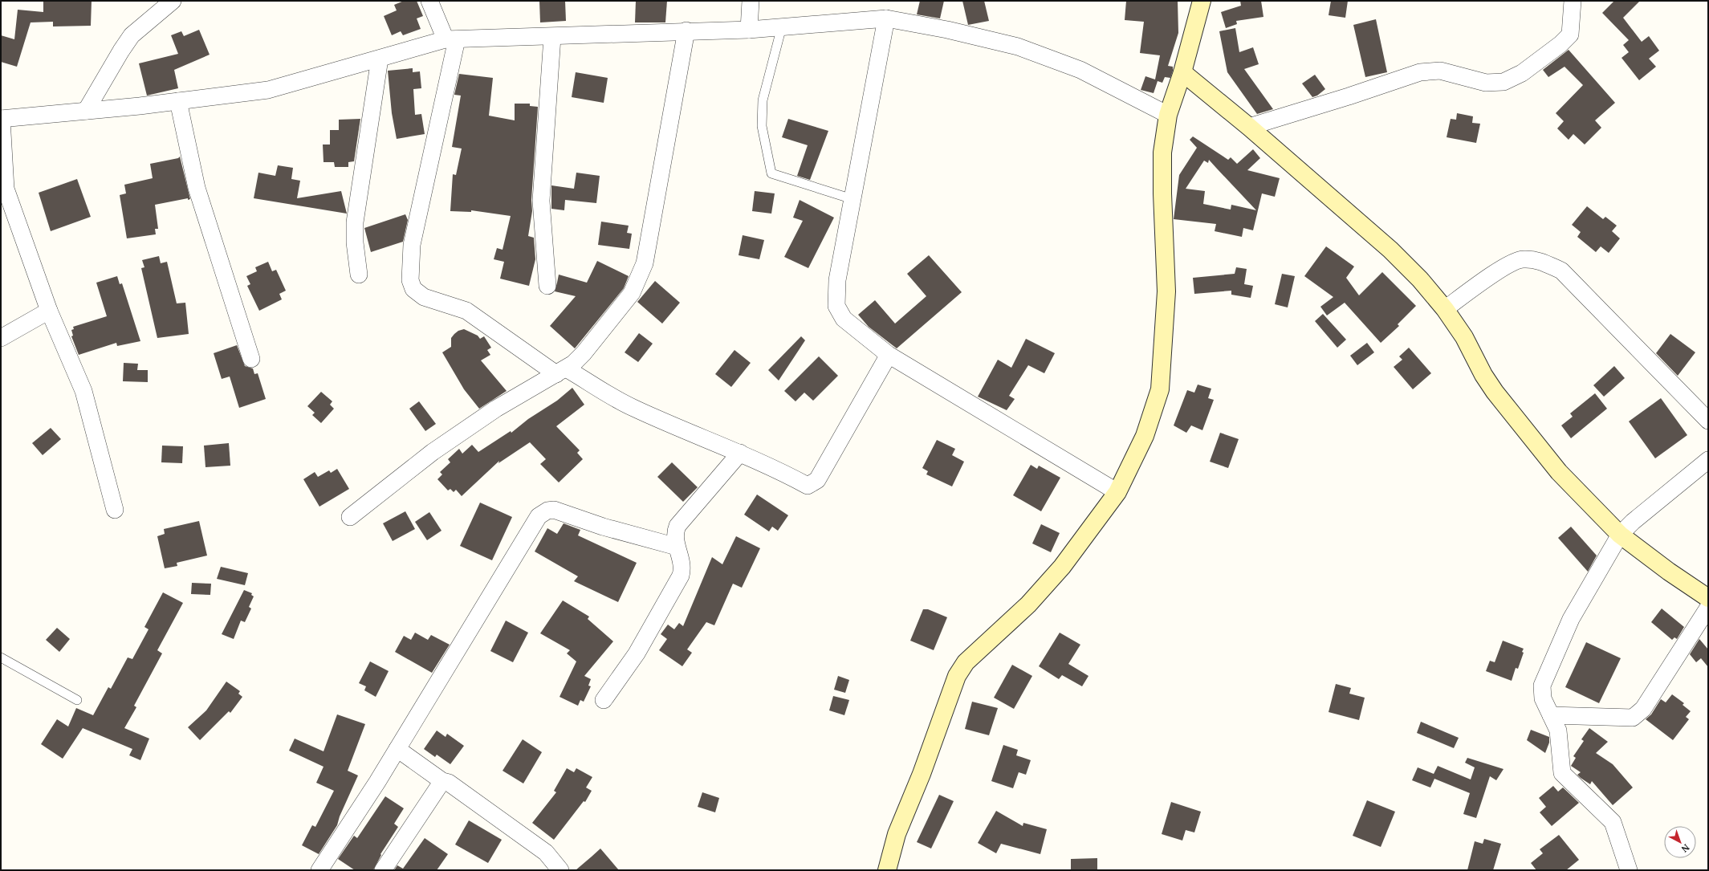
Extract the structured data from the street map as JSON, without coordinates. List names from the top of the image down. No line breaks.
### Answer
{"north":"bottom right"}
